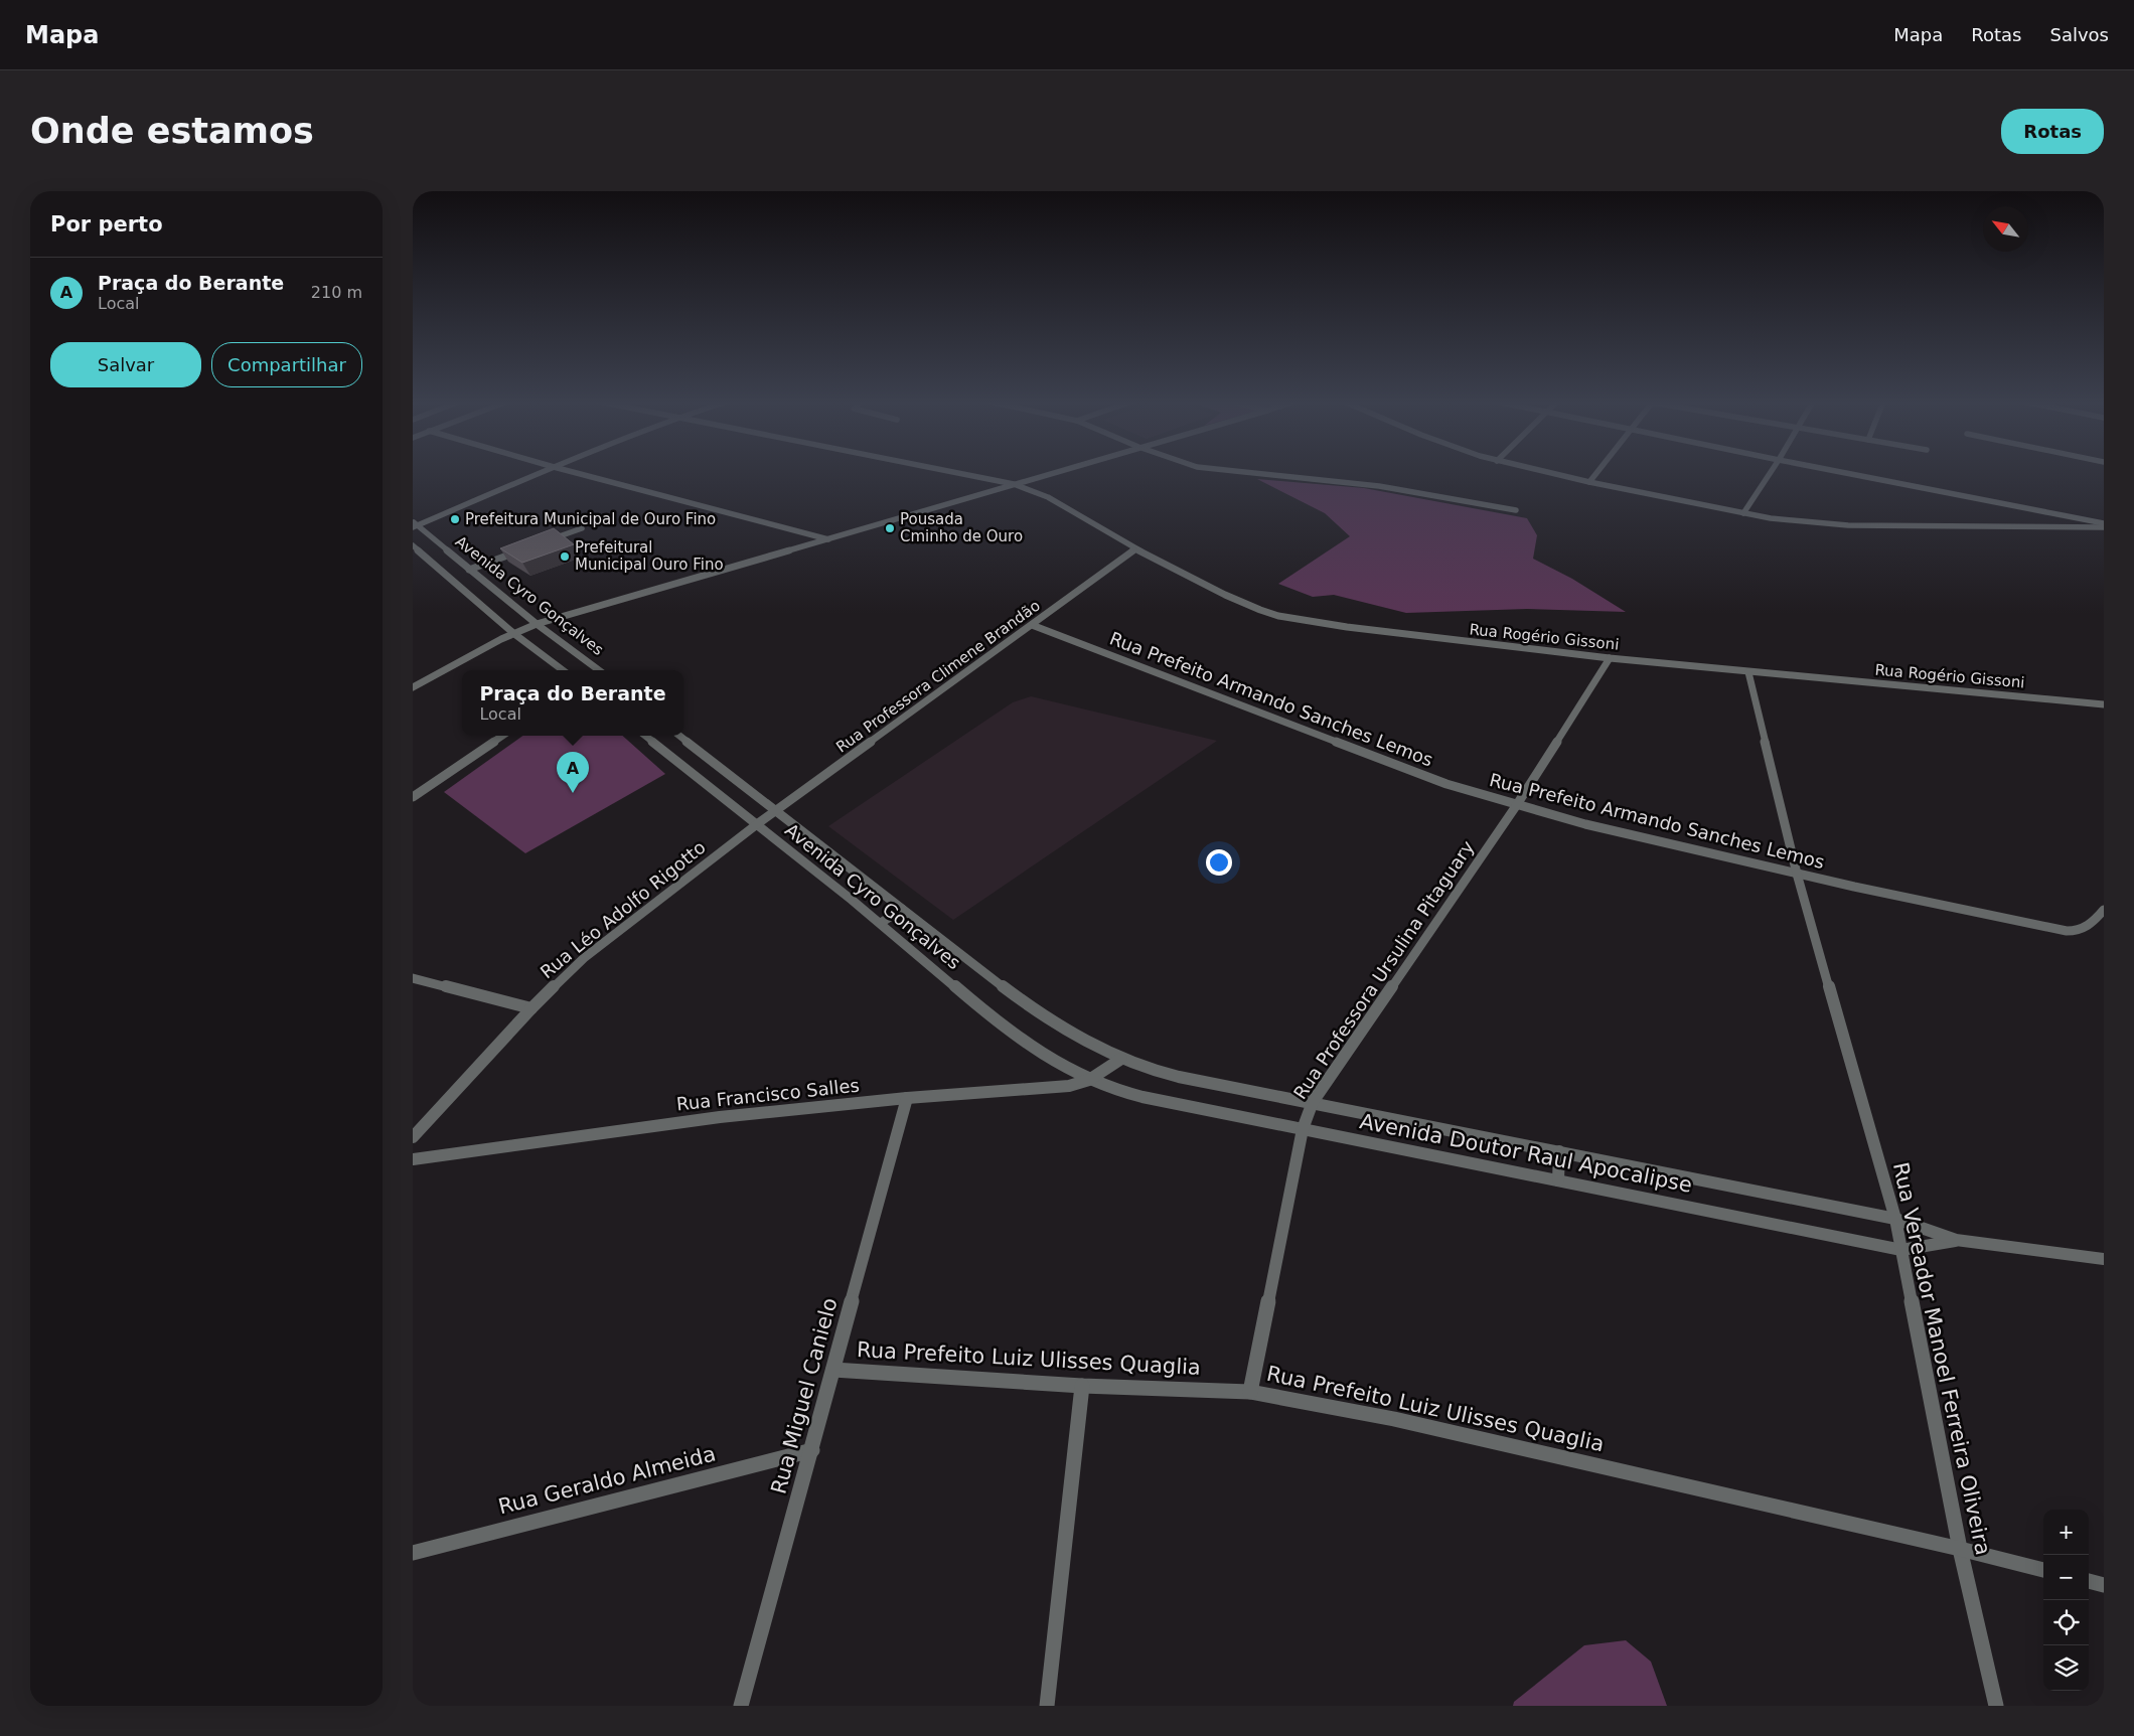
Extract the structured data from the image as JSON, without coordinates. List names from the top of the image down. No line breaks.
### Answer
{"streets":{"street":["Avenida Cyro Gonçalves","Rua Rogério Gissoni","Rua Professora Climene Brandão","Rua Prefeito Armando Sanches Lemos","Rua Léo Adolfo Rigotto","Rua Professora Ursulina Pitaguary","Rua Francisco Salles","Avenida Doutor Raul Apocalipse","Rua Prefeito Luiz Ulisses Quaglia","Rua Vereador Manoel Ferreira Oliveira","Rua Miguel Canielo","Rua Geraldo Almeida"]},"crossings":[["Avenida Cyro Gonçalves","Rua Professora Climene Brandão"],["Avenida Cyro Gonçalves","Rua Léo Adolfo Rigotto"],["Avenida Cyro Gonçalves","Rua Francisco Salles"],["Avenida Cyro Gonçalves","Avenida Doutor Raul Apocalipse"],["Rua Rogério Gissoni","Rua Professora Climene Brandão"],["Rua Rogério Gissoni","Rua Professora Ursulina Pitaguary"],["Rua Rogério Gissoni","Rua Vereador Manoel Ferreira Oliveira"],["Rua Professora Climene Brandão","Rua Prefeito Armando Sanches Lemos"],["Rua Professora Climene Brandão","Rua Léo Adolfo Rigotto"],["Rua Prefeito Armando Sanches Lemos","Rua Professora Ursulina Pitaguary"],["Rua Prefeito Armando Sanches Lemos","Rua Vereador Manoel Ferreira Oliveira"],["Rua Professora Ursulina Pitaguary","Avenida Doutor Raul Apocalipse"],["Rua Professora Ursulina Pitaguary","Rua Prefeito Luiz Ulisses Quaglia"],["Rua Francisco Salles","Avenida Doutor Raul Apocalipse"],["Rua Francisco Salles","Rua Miguel Canielo"],["Avenida Doutor Raul Apocalipse","Rua Vereador Manoel Ferreira Oliveira"],["Rua Prefeito Luiz Ulisses Quaglia","Rua Vereador Manoel Ferreira Oliveira"],["Rua Prefeito Luiz Ulisses Quaglia","Rua Miguel Canielo"],["Rua Miguel Canielo","Rua Geraldo Almeida"]],"places":["Prefeitura Municipal de Ouro Fino","Pousada Cminho de Ouro","Prefeitural Municipal Ouro Fino"],"north":"top left","page":{"header":"Mapa","nav":["Mapa","Rotas","Salvos"],"buttons":["Rotas",["Salvar","Compartilhar"]],"title":"Onde estamos","heading":"Por perto","list":[{"mark":"A","name":"Praça do Berante","note":"Local","value":"210 m"}],"popup":["Praça do Berante","Local"],"pins":"A","map_buttons":["+","−"]}}
